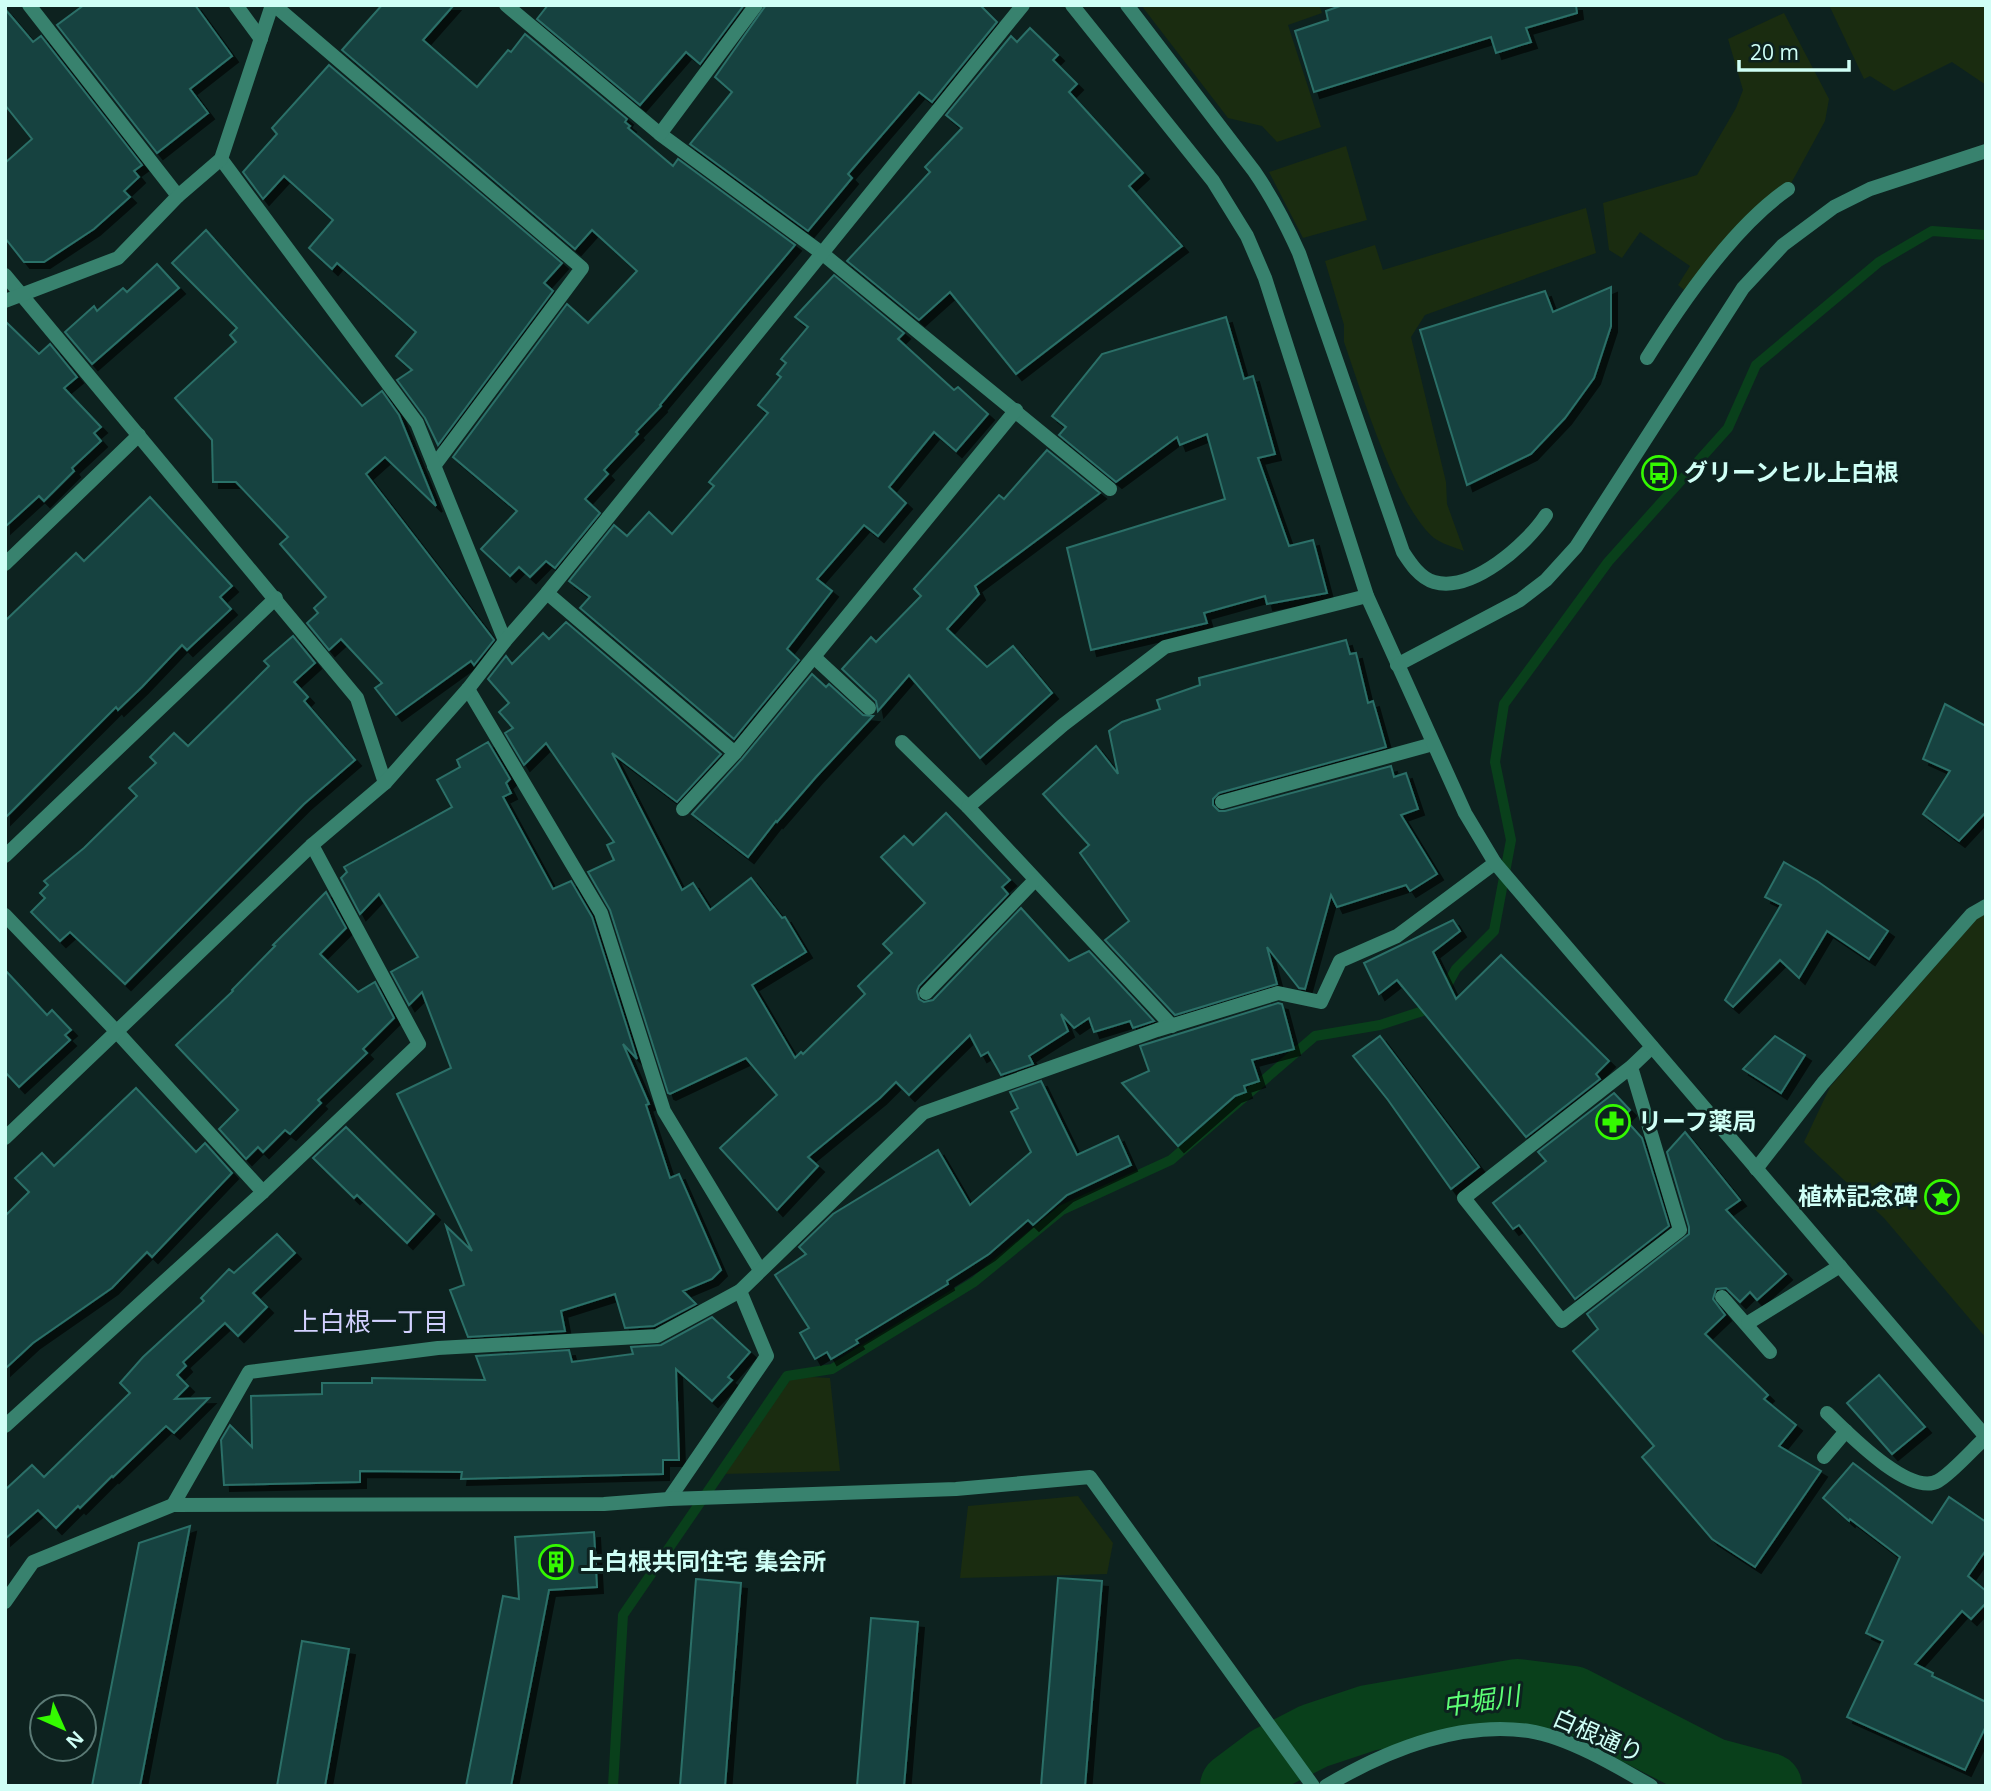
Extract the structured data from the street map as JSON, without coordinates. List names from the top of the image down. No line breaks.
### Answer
{"streets":{"street":["白根通り"]},"districts":["上白根一丁目"],"water":["中堀川"],"places":{"bus stop":["グリーンヒル上白根"],"pharmacy":["リーフ薬局"],"place":["植林記念碑"],"building":["上白根共同住宅 集会所"]},"scale_bar":"20 m","north":"bottom right"}
